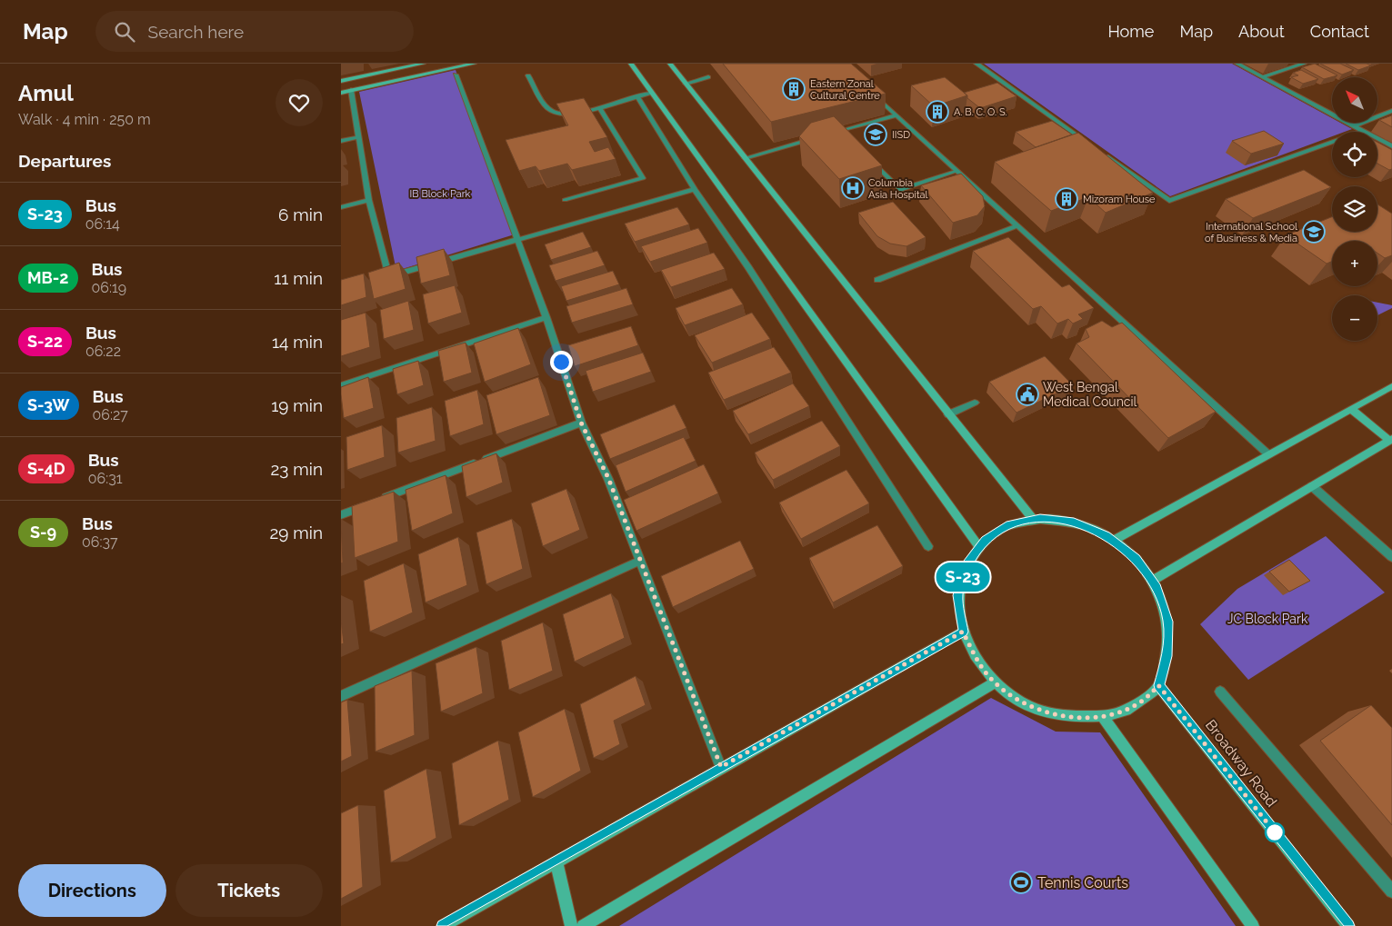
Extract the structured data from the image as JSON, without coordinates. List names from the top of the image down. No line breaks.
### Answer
{"streets":{"main road":["Broadway Road"]},"parks":["IB Block Park","JC Block Park"],"places":{"building":["Eastern Zonal Cultural Centre","A. B. C. O. S.","Mizoram House"],"school or university":["IISD","International School of Business & Media"],"hospital":["Columbia Asia Hospital"],"public building":["West Bengal Medical Council"],"sports":["Tennis Courts"]},"lines":["bus line S-23"],"north":"top left","page":{"header":"Map","search":"Search here","nav":["Home","Map","About","Contact"],"heading":[["Amul","Walk · 4 min · 250 m"],"Departures"],"on_map":"S-23","map_buttons":["+","−"],"list":[{"mark":"S-23","name":"Bus","note":"06:14","value":"6 min"},{"mark":"MB-2","name":"Bus","note":"06:19","value":"11 min"},{"mark":"S-22","name":"Bus","note":"06:22","value":"14 min"},{"mark":"S-3W","name":"Bus","note":"06:27","value":"19 min"},{"mark":"S-4D","name":"Bus","note":"06:31","value":"23 min"},{"mark":"S-9","name":"Bus","note":"06:37","value":"29 min"}],"buttons":["Directions","Tickets"]}}
